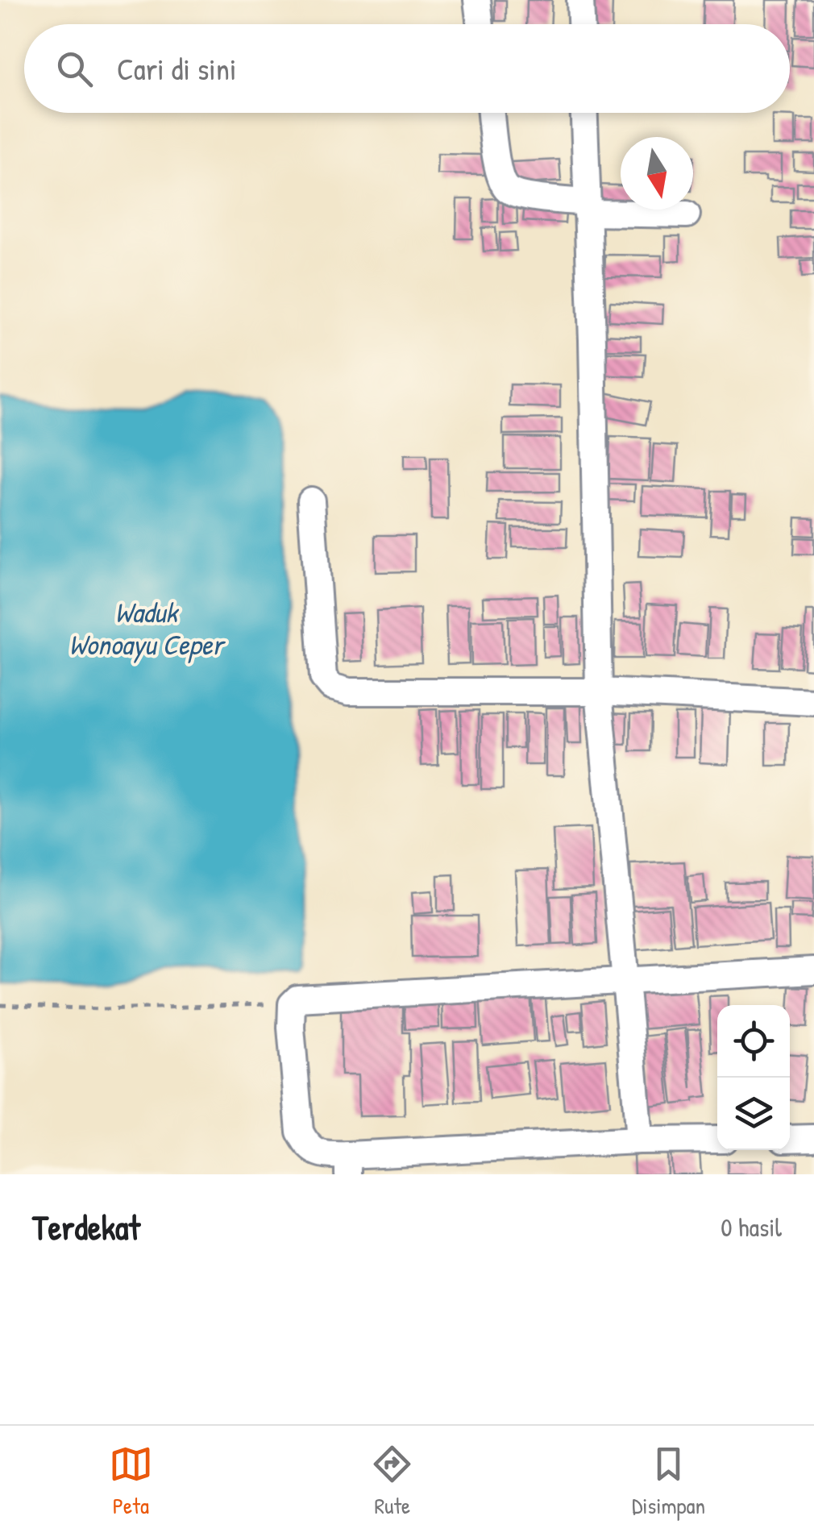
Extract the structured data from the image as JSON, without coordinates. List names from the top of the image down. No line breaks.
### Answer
{"water":["Waduk Wonoayu Ceper"],"north":"bottom","page":{"search":"Cari di sini","heading":["Terdekat","0 hasil"],"nav":["Peta","Rute","Disimpan"]}}
